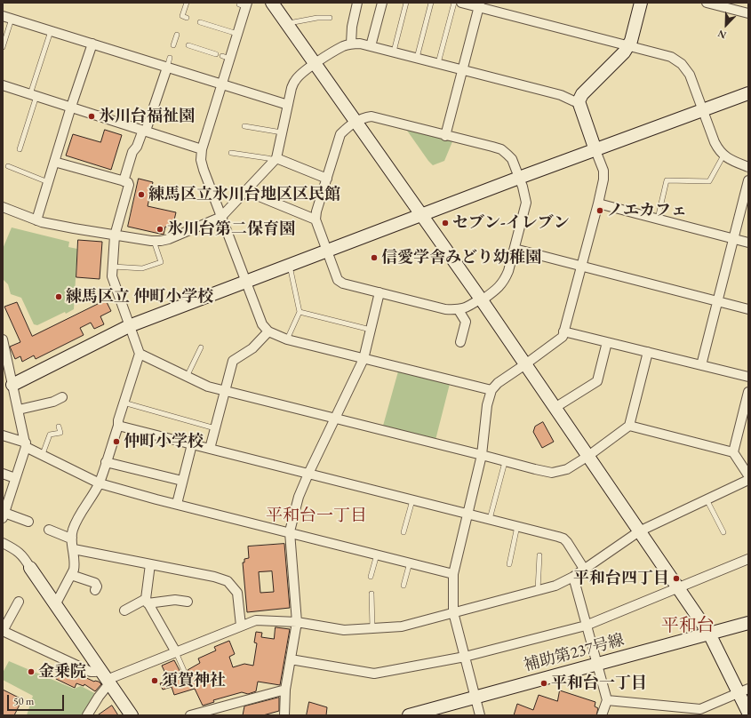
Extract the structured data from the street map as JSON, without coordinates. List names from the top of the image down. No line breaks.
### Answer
{"streets":{"street":["補助第237号線"]},"districts":["平和台一丁目","平和台"],"places":["氷川台福祉園","練馬区立氷川台地区区民館","ノエカフェ","セブン-イレブン","氷川台第二保育園","信愛学舎みどり幼稚園","練馬区立 仲町小学校","仲町小学校","平和台四丁目","金乗院","須賀神社","平和台一丁目"],"scale_bar":"50 m","north":"bottom left"}
